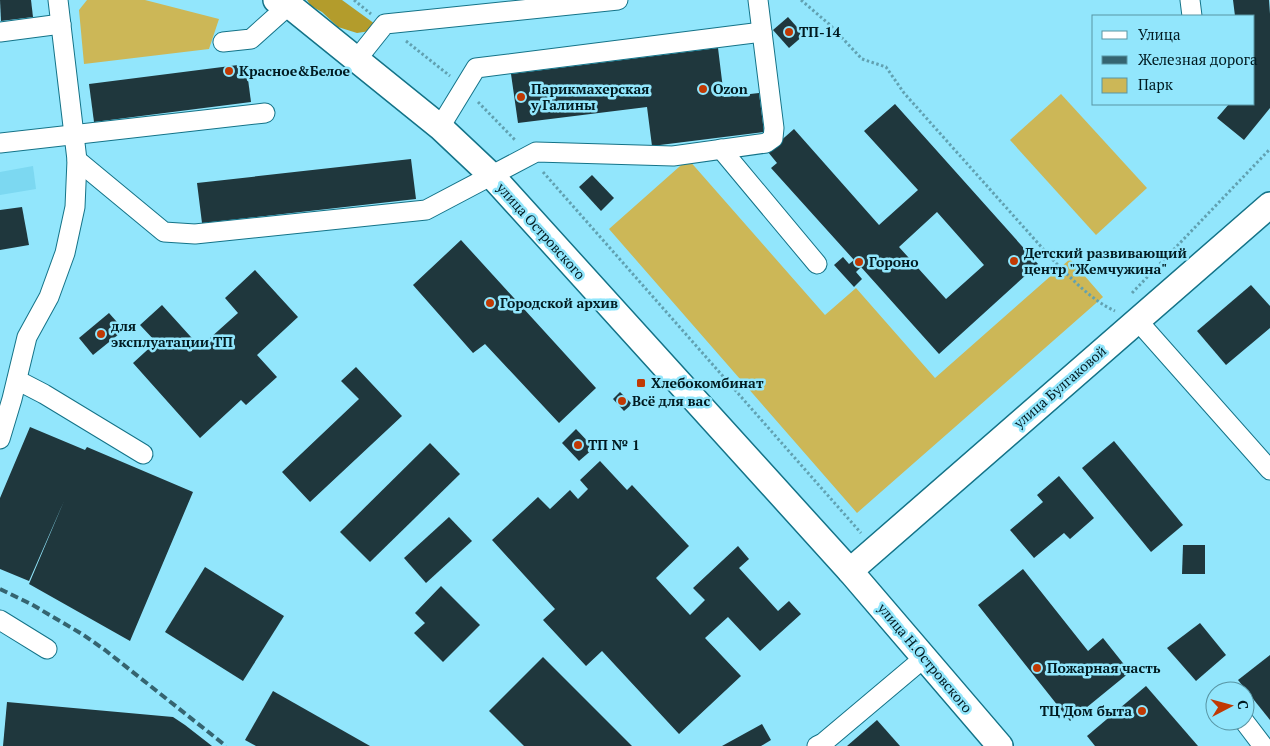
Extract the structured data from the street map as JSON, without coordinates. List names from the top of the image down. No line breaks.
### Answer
{"streets":{"main road":["улица Островского","улица Булгаковой","улица Н.Островского"]},"crossings":[["улица Островского","улица Булгаковой"],["улица Островского","улица Н.Островского"],["улица Булгаковой","улица Н.Островского"]],"places":{"other":["ТП-14","Красное&Белое","Ozon","Парикмахерская у Галины","Детский развивающий центр \"Жемчужина\"","Гороно","Городской архив","для эксплуатации ТП","Всё для вас","ТП № 1","Пожарная часть","ТЦ Дом быта"],"transit":["Хлебокомбинат"]},"legend":["Улица","Железная дорога","Парк"],"north":"right"}
